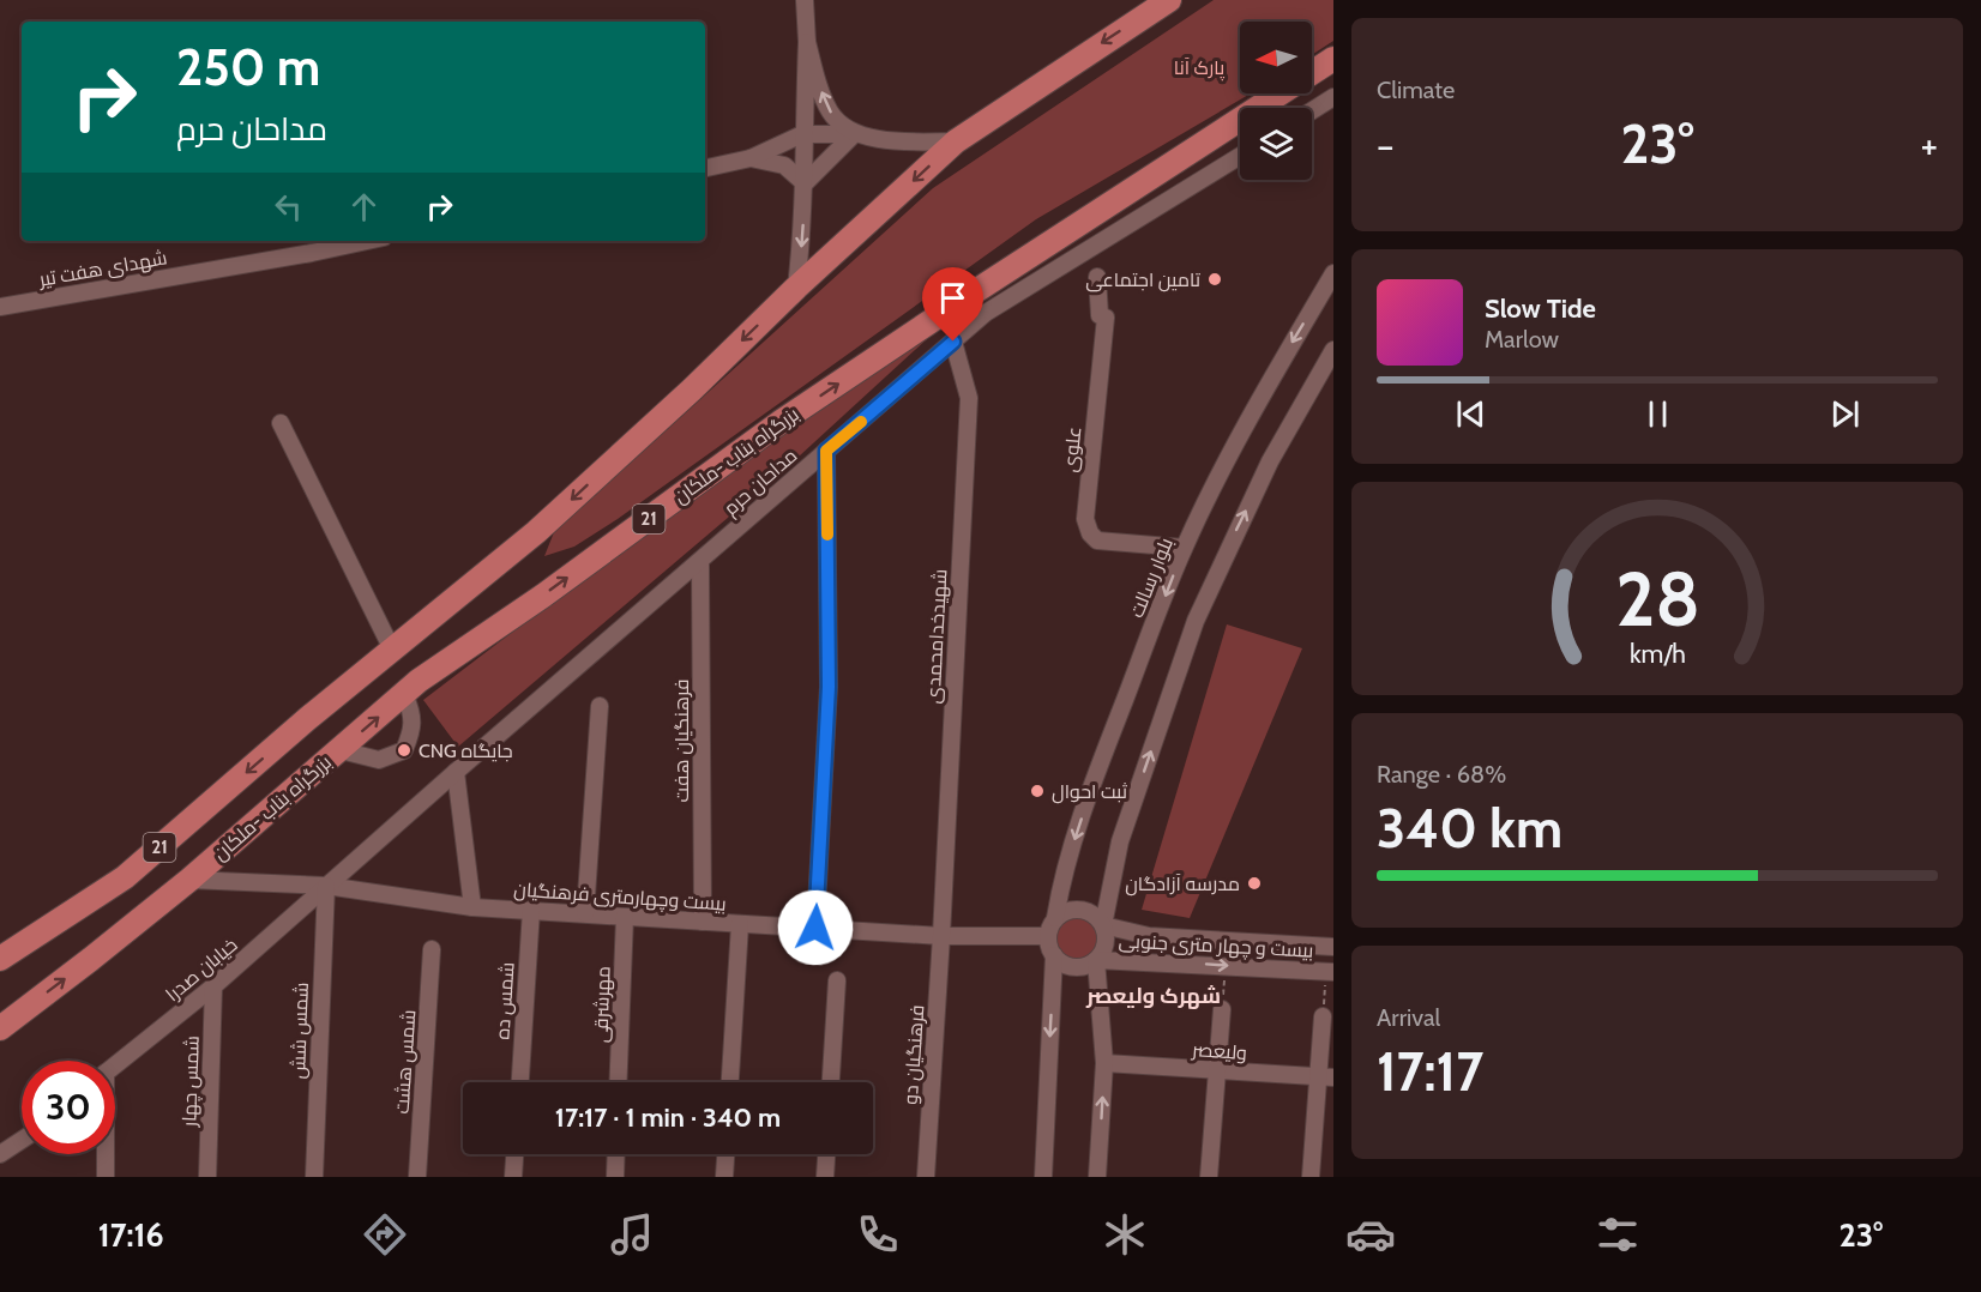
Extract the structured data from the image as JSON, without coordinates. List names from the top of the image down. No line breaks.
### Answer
{"streets":{"highway":["بزرگراه بناب -ملکان","21"],"street":["شهدای هفت تیر","علوی","مداحان حرم","بلوار رسالت","شهیدخدامحمدی","فرهنگیان هفت","بیست وچهارمتری فرهنگیان","بیست و چهار متری جنوبی","خیابان صدرا","شمس ده","مهرشرقی","شمس شش","ولیعصر","فرهنگیان دو","شمس هشت","شمس چهار"]},"crossings":[["علوی","بلوار رسالت"],["بزرگراه بناب -ملکان","بیست وچهارمتری فرهنگیان"],["مداحان حرم","شهیدخدامحمدی"],["مداحان حرم","فرهنگیان هفت"],["مداحان حرم","بیست وچهارمتری فرهنگیان"],["مداحان حرم","خیابان صدرا"],["مداحان حرم","شمس شش"],["بلوار رسالت","بیست وچهارمتری فرهنگیان"],["بلوار رسالت","بیست و چهار متری جنوبی"],["شهیدخدامحمدی","بیست وچهارمتری فرهنگیان"],["شهیدخدامحمدی","فرهنگیان دو"],["فرهنگیان هفت","بیست وچهارمتری فرهنگیان"],["بیست وچهارمتری فرهنگیان","بیست و چهار متری جنوبی"],["بیست وچهارمتری فرهنگیان","خیابان صدرا"],["بیست وچهارمتری فرهنگیان","شمس ده"],["بیست وچهارمتری فرهنگیان","مهرشرقی"],["بیست وچهارمتری فرهنگیان","شمس شش"],["بیست وچهارمتری فرهنگیان","فرهنگیان دو"],["خیابان صدرا","شمس شش"],["خیابان صدرا","شمس چهار"]],"districts":["شهرک ولیعصر"],"parks":["پارک آنا"],"places":["تامین اجتماعی","CNG جایگاه","ثبت احوال","مدرسه آزادگان"],"north":"left","page":{"tile":["Climate",["Range · 68%","340 km"],["Arrival","17:17"]],"turn":["250 m","مداحان حرم"],"heat":["−","23°","+"],"song":["Slow Tide","Marlow"],"limit":"30","trip":"17:17 · 1 min · 340 m","tabs":["17:16","23°"],"gauge":["28","km/h"]}}
